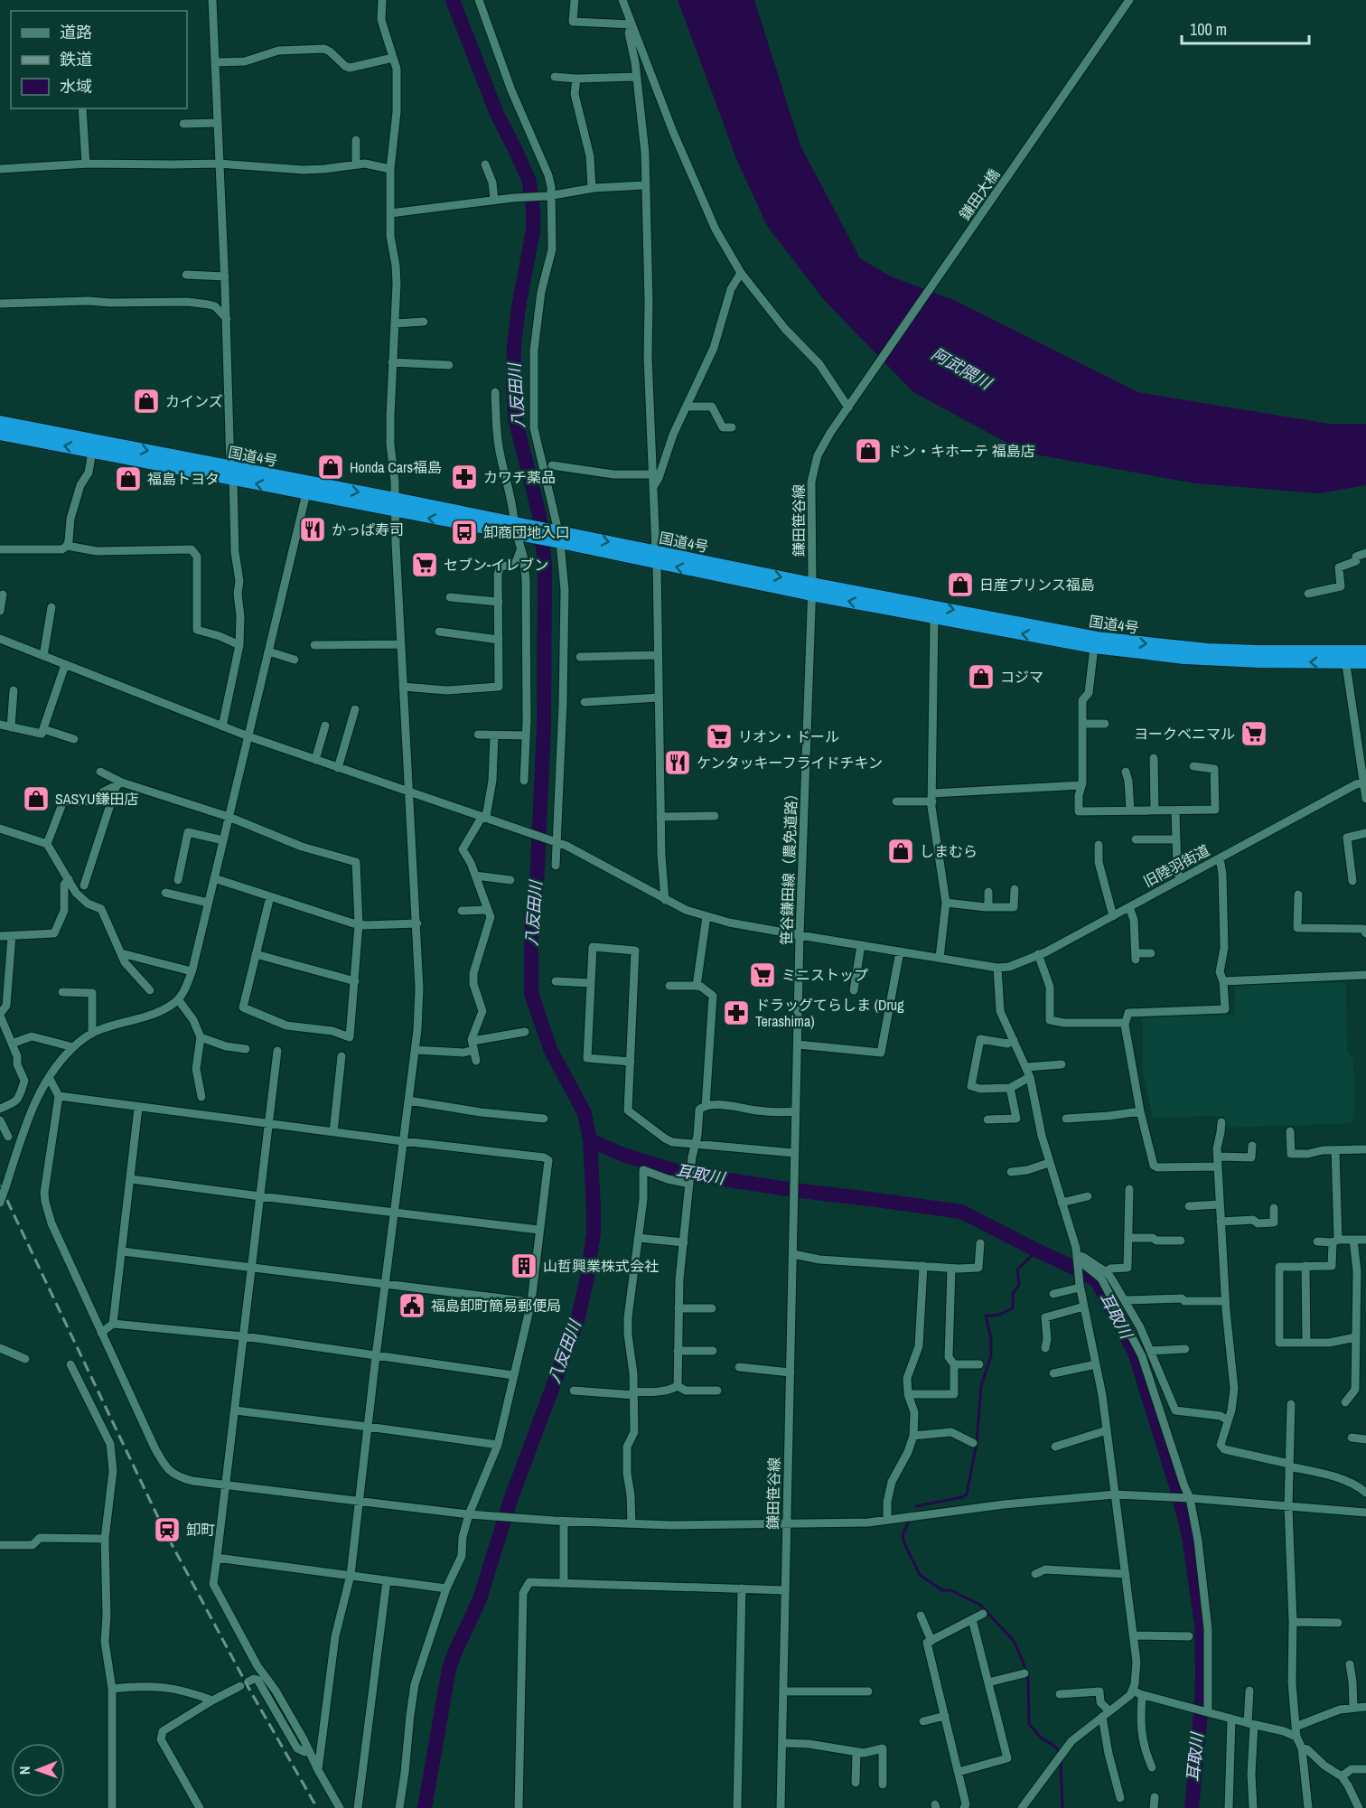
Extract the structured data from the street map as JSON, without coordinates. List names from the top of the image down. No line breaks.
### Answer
{"streets":{"highway":["国道4号"],"street":["鎌田大橋","鎌田笹谷線","笹谷鎌田線（農免道路）","旧陸羽街道"]},"crossings":[["鎌田大橋","鎌田笹谷線"],["国道4号","鎌田笹谷線"],["国道4号","笹谷鎌田線（農免道路）"],["鎌田笹谷線","笹谷鎌田線（農免道路）"]],"water":["阿武隈川","八反田川","耳取川"],"places":{"shop":["カインズ","ドン・キホーテ 福島店","Honda Cars福島","福島トヨタ","日産プリンス福島","コジマ","SASYU鎌田店","しまむら"],"pharmacy":["カワチ薬品","ドラッグてらしま (Drug Terashima)"],"restaurant":["かっぱ寿司","ケンタッキーフライドチキン"],"bus stop":["卸商団地入口"],"supermarket":["セブン-イレブン","ヨークベニマル","リオン・ドール","ミニストップ"],"building":["山哲興業株式会社"],"public building":["福島卸町簡易郵便局"],"station":["卸町"]},"legend":["道路","鉄道","水域"],"scale_bar":"100 m","north":"left"}
